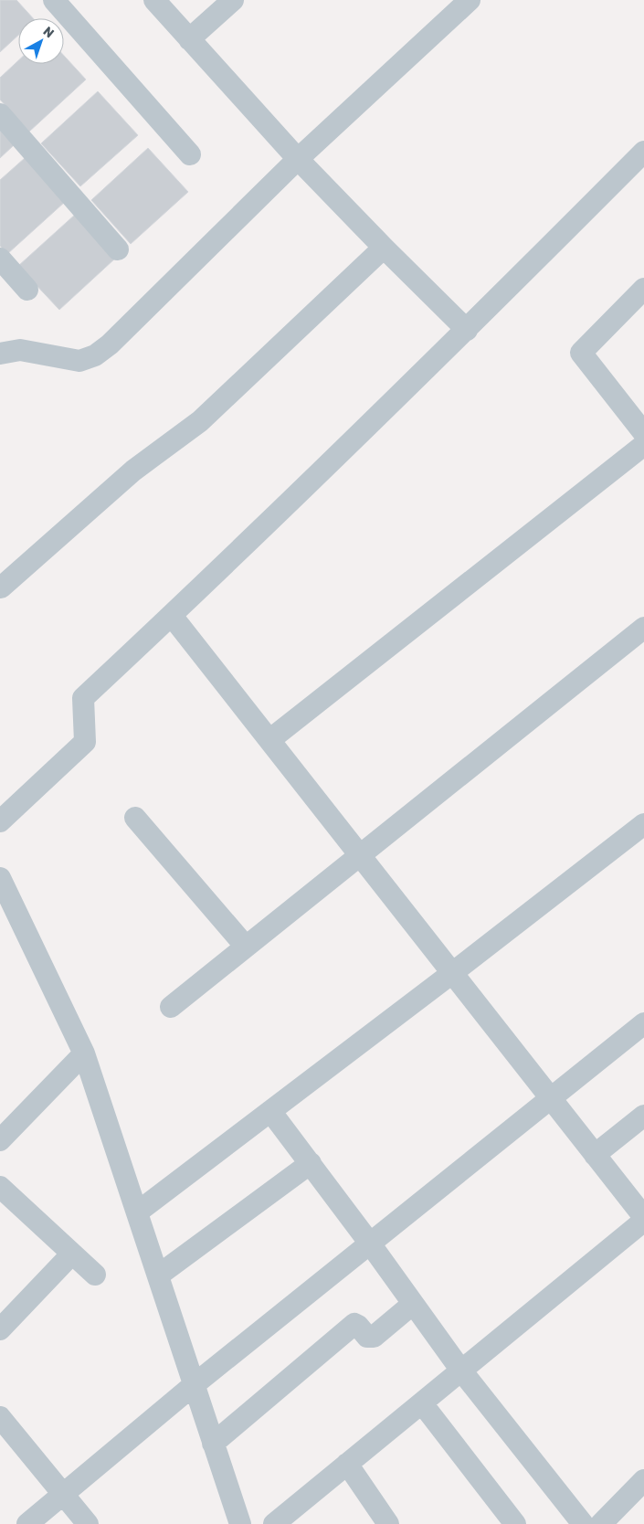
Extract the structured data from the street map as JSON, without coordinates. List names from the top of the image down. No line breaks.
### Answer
{"north":"top right"}
